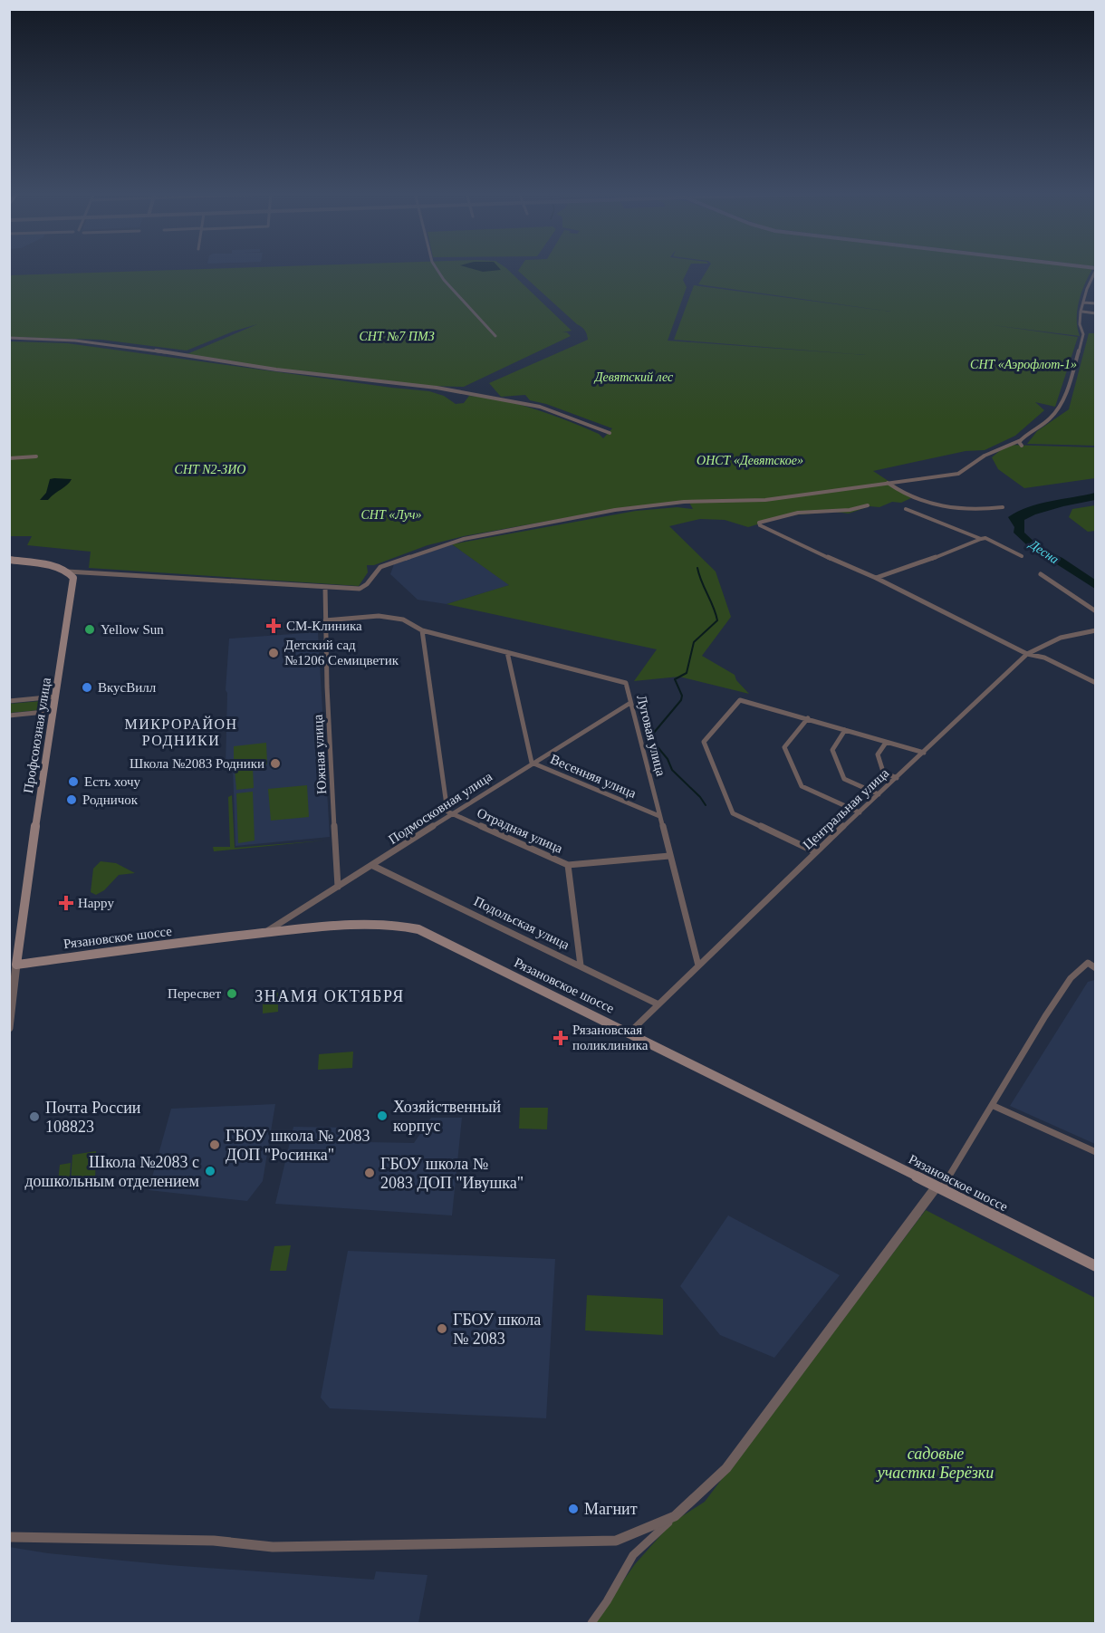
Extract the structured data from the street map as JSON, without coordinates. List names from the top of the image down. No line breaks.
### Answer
{"streets":{"main road":["Профсоюзная улица","Рязановское шоссе"],"street":["Луговая улица","Южная улица","Весенняя улица","Подмосковная улица","Центральная улица","Отрадная улица","Подольская улица"]},"crossings":[["Профсоюзная улица","Рязановское шоссе"],["Луговая улица","Южная улица"],["Луговая улица","Весенняя улица"],["Луговая улица","Подмосковная улица"],["Луговая улица","Центральная улица"],["Луговая улица","Отрадная улица"],["Южная улица","Подмосковная улица"],["Весенняя улица","Подмосковная улица"],["Подмосковная улица","Отрадная улица"],["Подмосковная улица","Подольская улица"],["Подмосковная улица","Рязановское шоссе"],["Центральная улица","Подольская улица"],["Центральная улица","Рязановское шоссе"]],"districts":["МИКРОРАЙОН РОДНИКИ","ЗНАМЯ ОКТЯБРЯ"],"water":["Десна"],"parks":["СНТ №7 ПМЗ","СНТ «Аэрофлот-1»","Девятский лес","ОНСТ «Девятское»","СНТ N2-ЗИО","СНТ «Луч»","садовые участки Берёзки"],"places":{"health":["СМ-Клиника","Happy","Рязановская поликлиника"],"other":["Yellow Sun","Детский сад №1206 Семицветик","ВкусВилл","Школа №2083 Родники","Есть хочу","Родничок","Пересвет","Хозяйственный корпус","Почта России 108823","ГБОУ школа № 2083 ДОП \"Росинка\"","Школа №2083 с дошкольным отделением","ГБОУ школа № 2083 ДОП \"Ивушка\"","ГБОУ школа № 2083","Магнит"]}}
